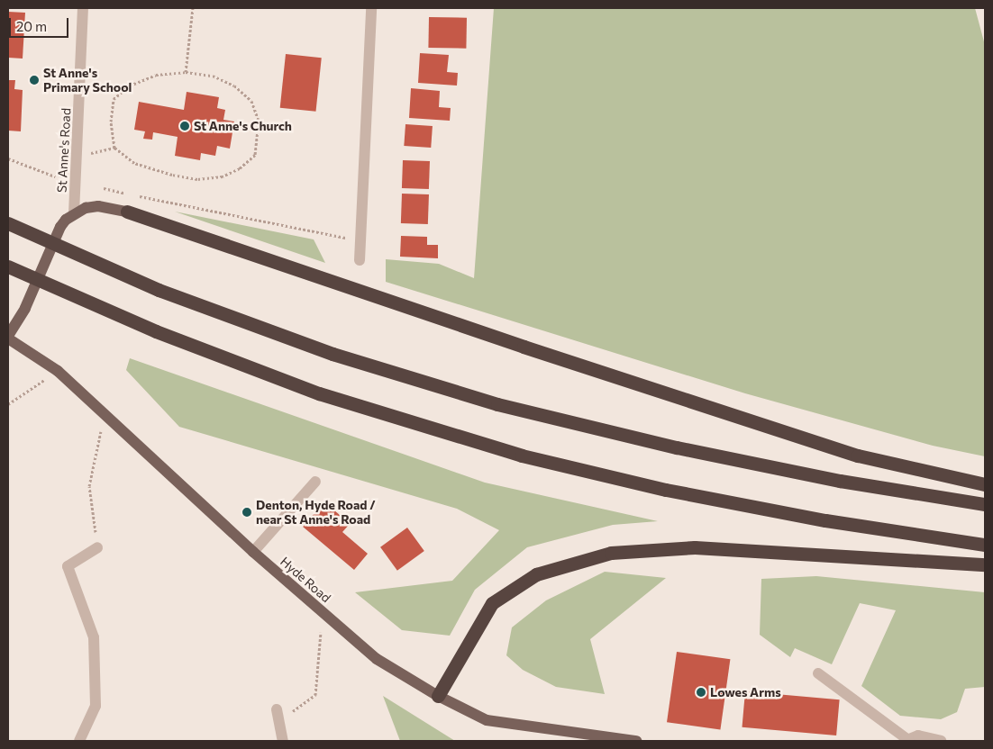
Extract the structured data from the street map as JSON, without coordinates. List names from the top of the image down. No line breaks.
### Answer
{"streets":{"main road":["Hyde Road"],"street":["St Anne's Road"]},"places":["St Anne's Primary School","St Anne's Church","Denton, Hyde Road / near St Anne's Road","Lowes Arms"],"scale_bar":"20 m"}
